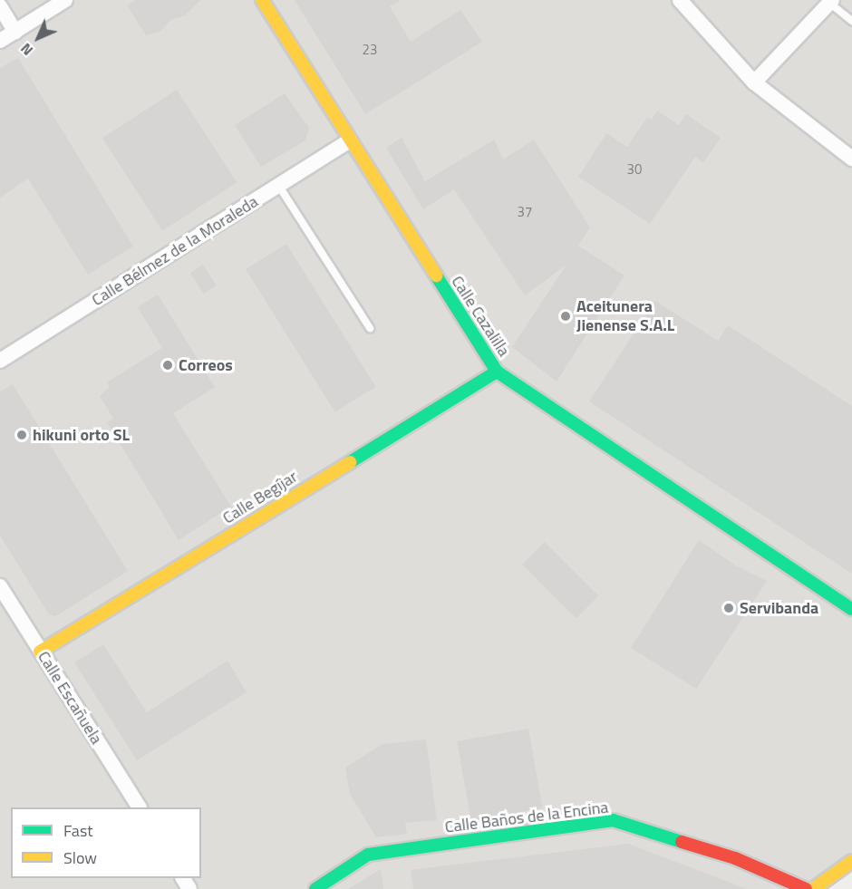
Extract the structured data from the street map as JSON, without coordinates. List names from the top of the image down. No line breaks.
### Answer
{"streets":{"street":["Calle Bélmez de la Moraleda","Calle Cazalilla","Calle Begíjar","Calle Escañuela","Calle Baños de la Encina"]},"crossings":[["Calle Bélmez de la Moraleda","Calle Cazalilla"],["Calle Cazalilla","Calle Begíjar"],["Calle Begíjar","Calle Escañuela"]],"places":["Aceitunera Jienense S.A.L","Correos","hikuni orto SL","Servibanda"],"house_numbers":["23","30","37"],"legend":["Fast","Slow"],"north":"bottom left"}
